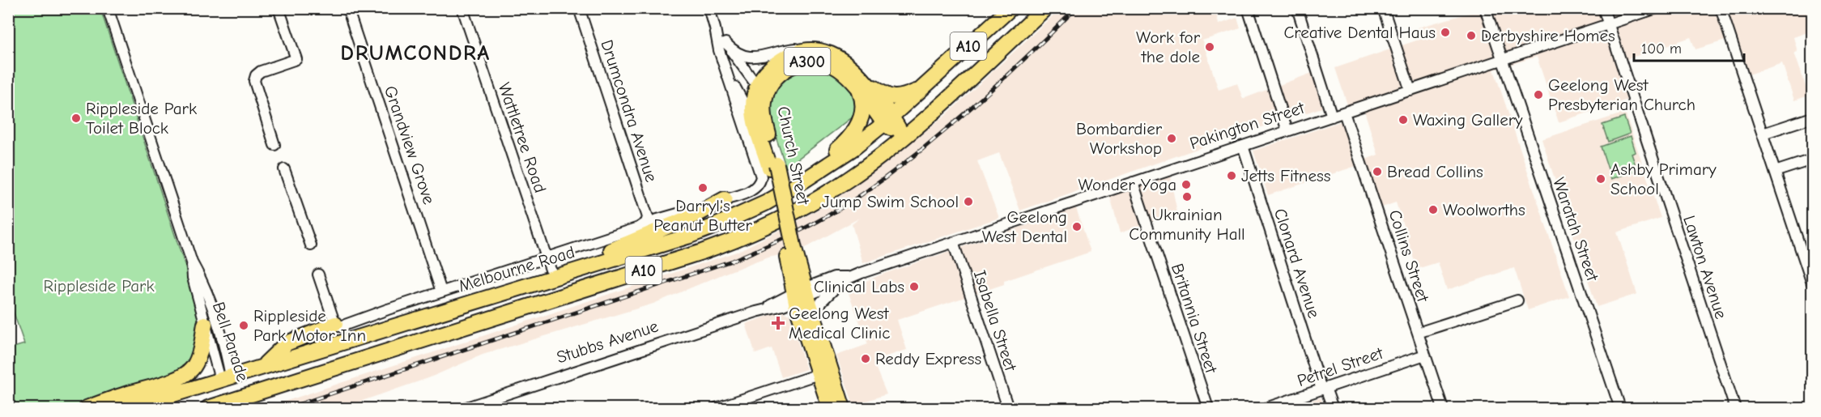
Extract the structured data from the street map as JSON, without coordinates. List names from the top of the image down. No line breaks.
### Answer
{"streets":{"highway":["A10","A300","Church Street","Melbourne Road","Bell Parade"],"street":["Drumcondra Avenue","Pakington Street","Wattletree Road","Grandview Grove","Waratah Street","Collins Street","Clonard Avenue","Lawton Avenue","Britannia Street","Isabella Street","Stubbs Avenue","Petrel Street"]},"crossings":[["A10","Church Street"],["A10","Melbourne Road"],["A10","Bell Parade"],["Pakington Street","Church Street"],["Pakington Street","Waratah Street"],["Pakington Street","Collins Street"],["Pakington Street","Clonard Avenue"],["Pakington Street","Lawton Avenue"],["Pakington Street","Britannia Street"],["Pakington Street","Isabella Street"],["Pakington Street","Stubbs Avenue"],["Wattletree Road","Melbourne Road"],["Church Street","Melbourne Road"],["Church Street","Stubbs Avenue"],["Collins Street","Petrel Street"],["Clonard Avenue","Petrel Street"],["Melbourne Road","Bell Parade"]],"districts":["DRUMCONDRA"],"parks":["Rippleside Park"],"places":{"other":["Creative Dental Haus","Derbyshire Homes","Work for the dole","Geelong West Presbyterian Church","Rippleside Park Toilet Block","Waxing Gallery","Bombardier Workshop","Bread Collins","Jetts Fitness","Ashby Primary School","Wonder Yoga","Darryl's Peanut Butter","Ukrainian Community Hall","Jump Swim School","Woolworths","Geelong West Dental","Clinical Labs","Rippleside Park Motor Inn","Reddy Express"],"health":["Geelong West Medical Clinic"]},"scale_bar":"100 m"}
